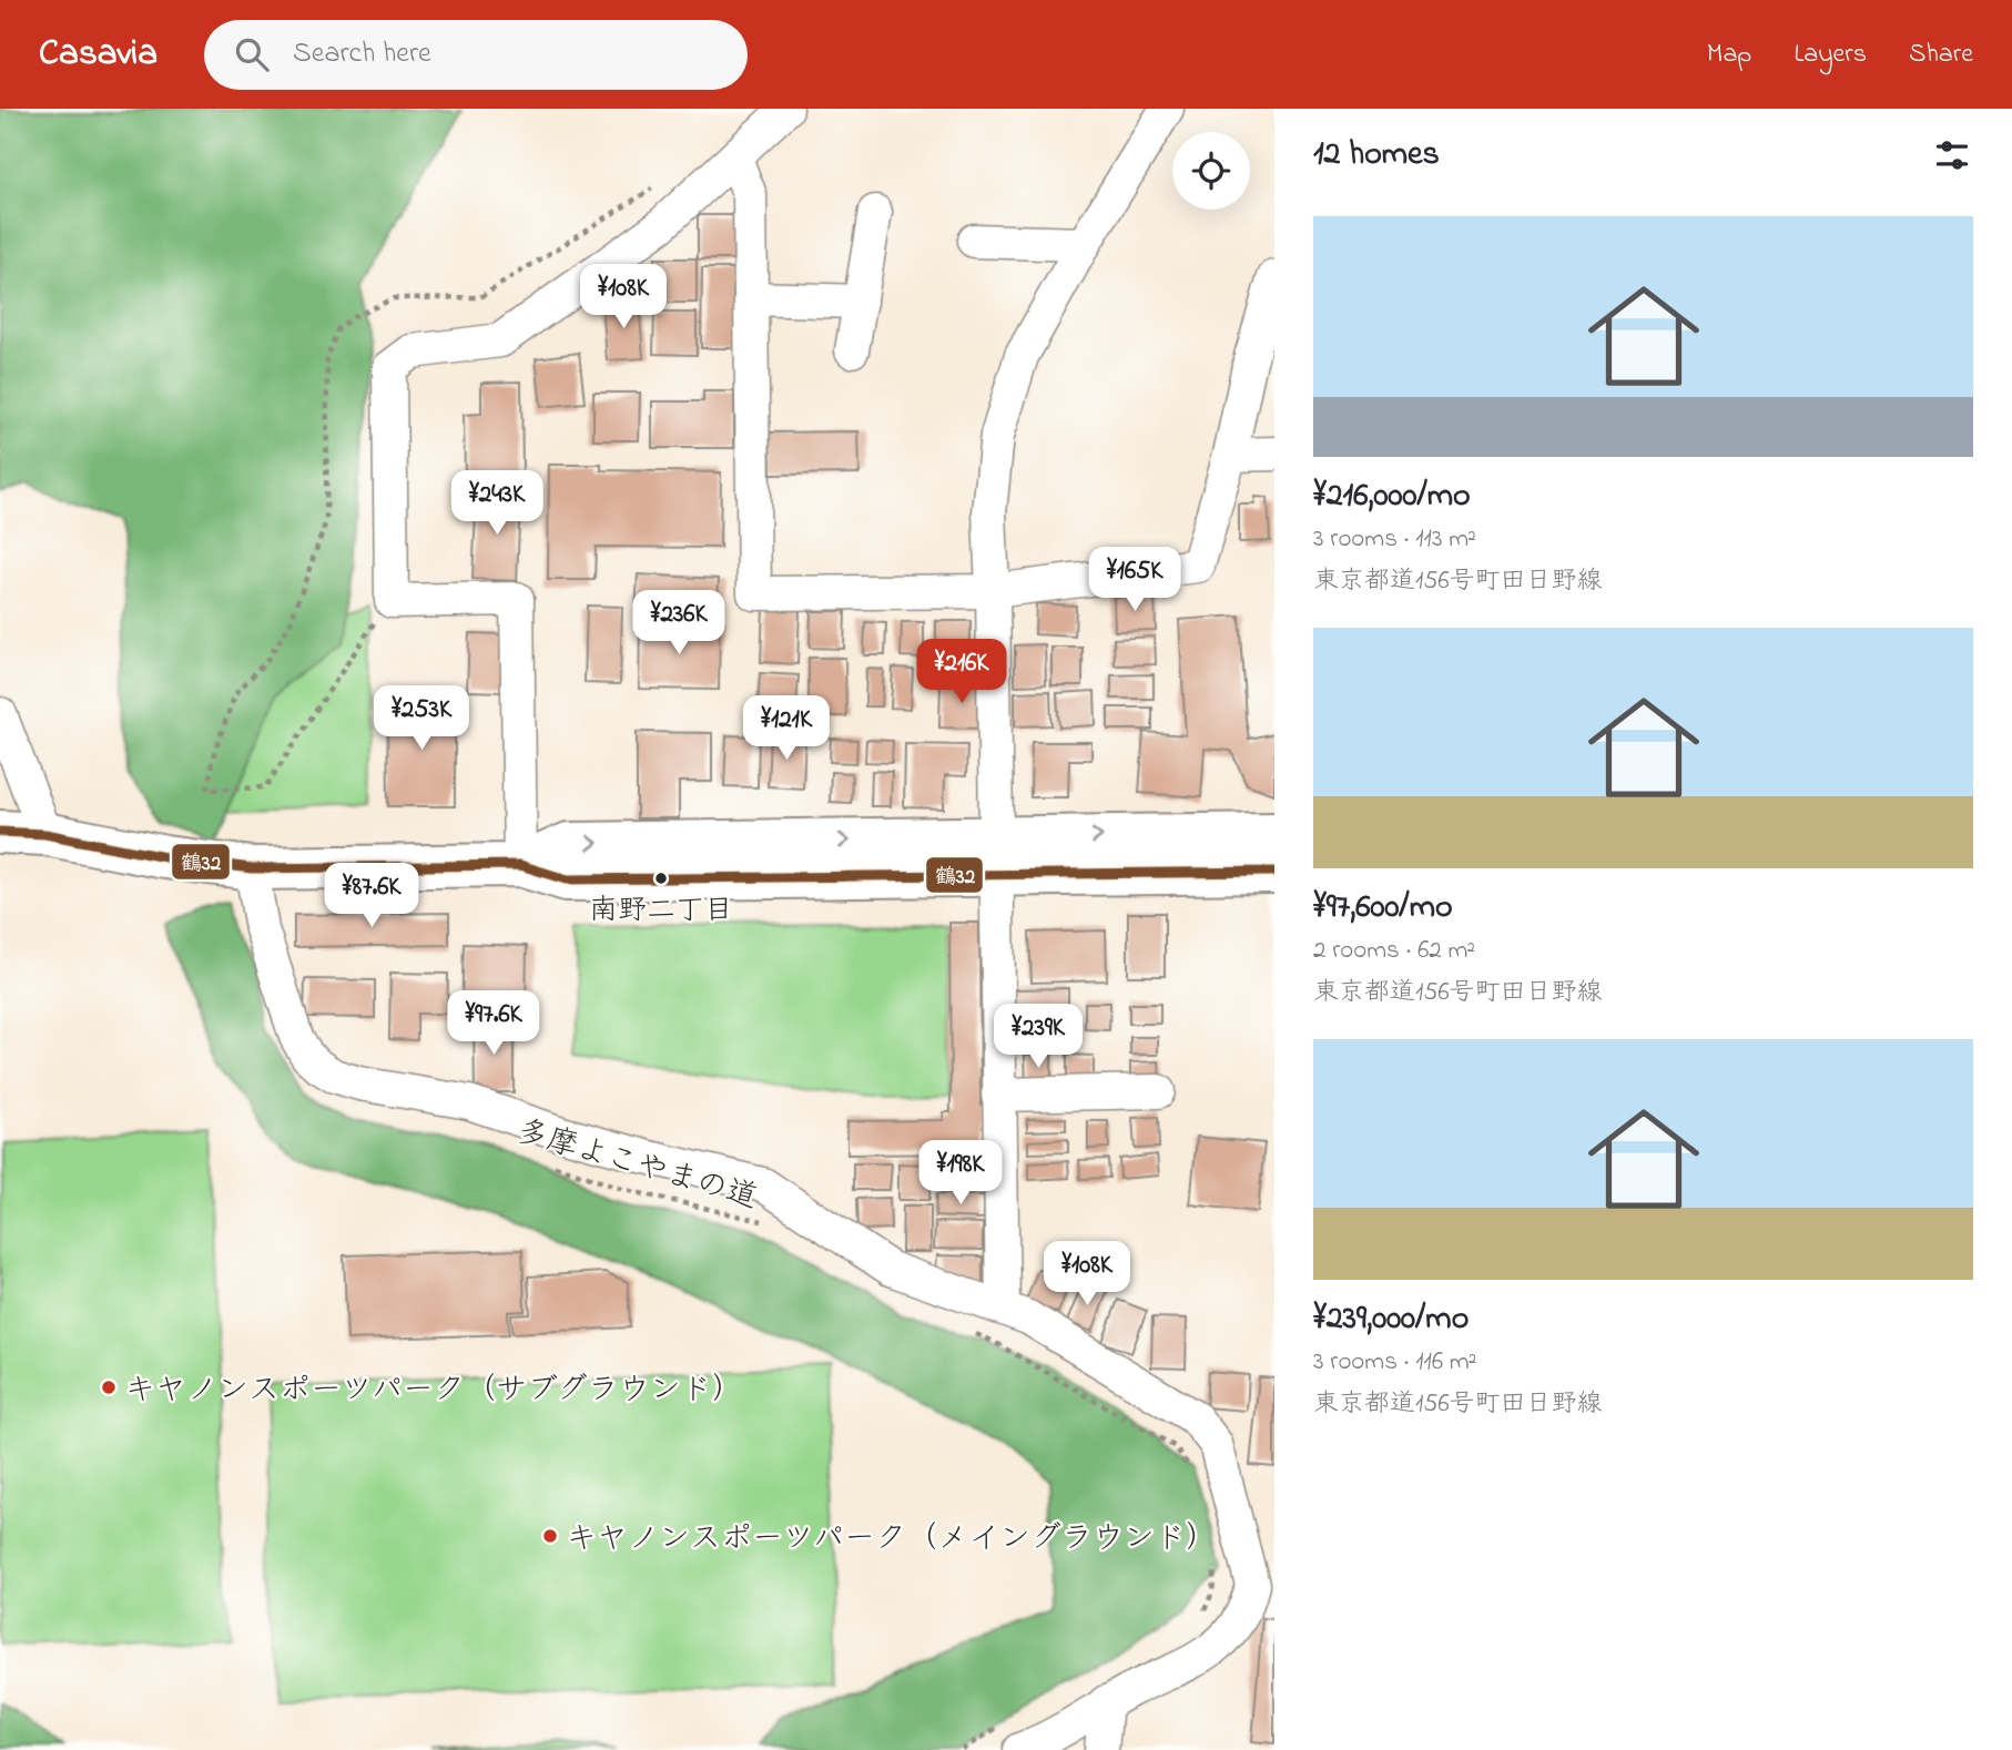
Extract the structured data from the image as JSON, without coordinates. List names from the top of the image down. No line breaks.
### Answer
{"streets":{"path":["多摩よこやまの道"]},"places":["南野二丁目","キヤノンスポーツパーク（サブグラウンド）","キヤノンスポーツパーク（メイングラウンド）"],"lines":["transit line 鶴32"],"page":{"header":"Casavia","search":"Search here","nav":["Map","Layers","Share"],"heading":"12 homes","list":[{"name":"¥216,000/mo","note":"3 rooms · 113 m² · 東京都道156号町田日野線"},{"name":"¥97,600/mo","note":"2 rooms · 62 m² · 東京都道156号町田日野線"},{"name":"¥239,000/mo","note":"3 rooms · 116 m² · 東京都道156号町田日野線"}],"price":["¥108K","¥243K","¥165K","¥236K","¥216K","¥253K","¥121K","¥87.6K","¥97.6K","¥239K","¥198K","¥108K"]}}
